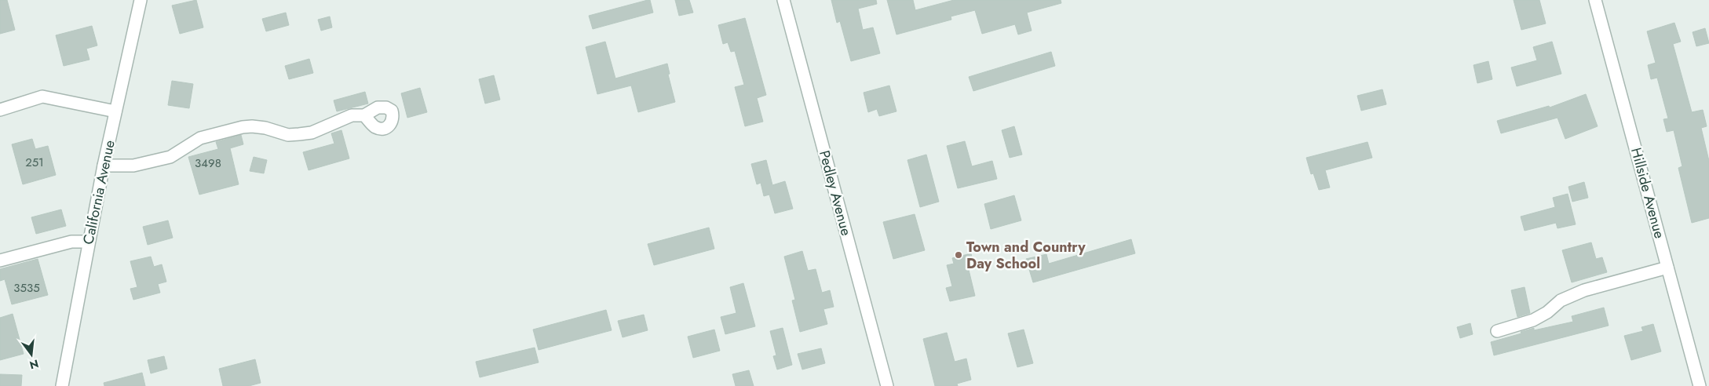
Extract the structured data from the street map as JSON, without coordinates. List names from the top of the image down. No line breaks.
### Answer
{"streets":{"street":["California Avenue","Pedley Avenue","Hillside Avenue"]},"places":["Town and Country Day School"],"house_numbers":["251","3498","3535"],"north":"bottom"}
